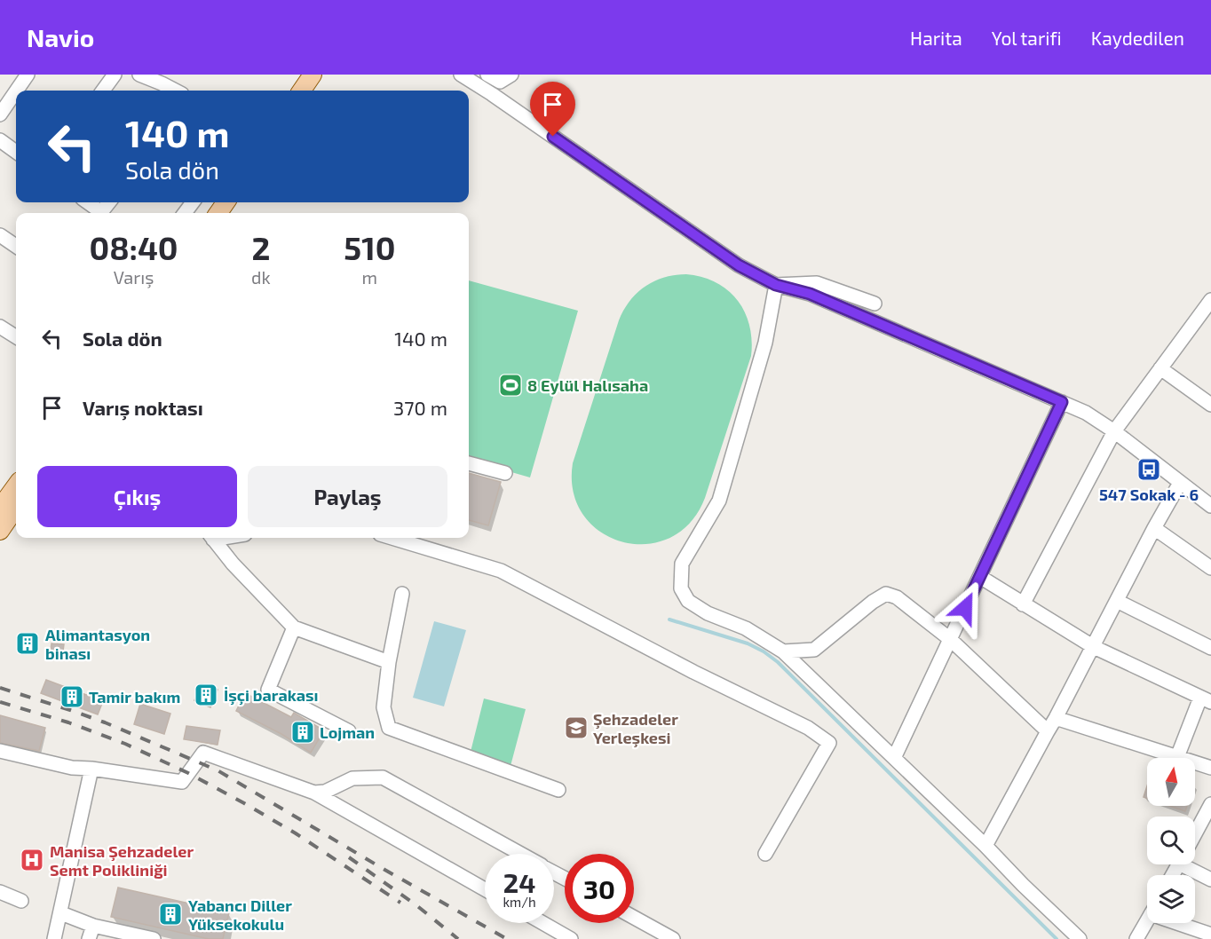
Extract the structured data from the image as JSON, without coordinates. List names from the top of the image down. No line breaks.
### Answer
{"places":{"sports":["8 Eylül Halısaha"],"bus stop":["547 Sokak - 6"],"building":["Alimantasyon binası","İşçi barakası","Tamir bakım","Lojman","Yabancı Diller Yüksekokulu"],"school or university":["Şehzadeler Yerleşkesi"],"hospital":["Manisa Şehzadeler Semt Polikliniği"]},"north":"top","page":{"header":"Navio","nav":["Harita","Yol tarifi","Kaydedilen"],"turn":["140 m","Sola dön"],"eta":["08:40","Varış","2","dk","510","m"],"list":[{"name":"Sola dön","value":"140 m"},{"name":"Varış noktası","value":"370 m"}],"buttons":["Çıkış","Paylaş"],"speed":"24 km/h","limit":"30"}}
